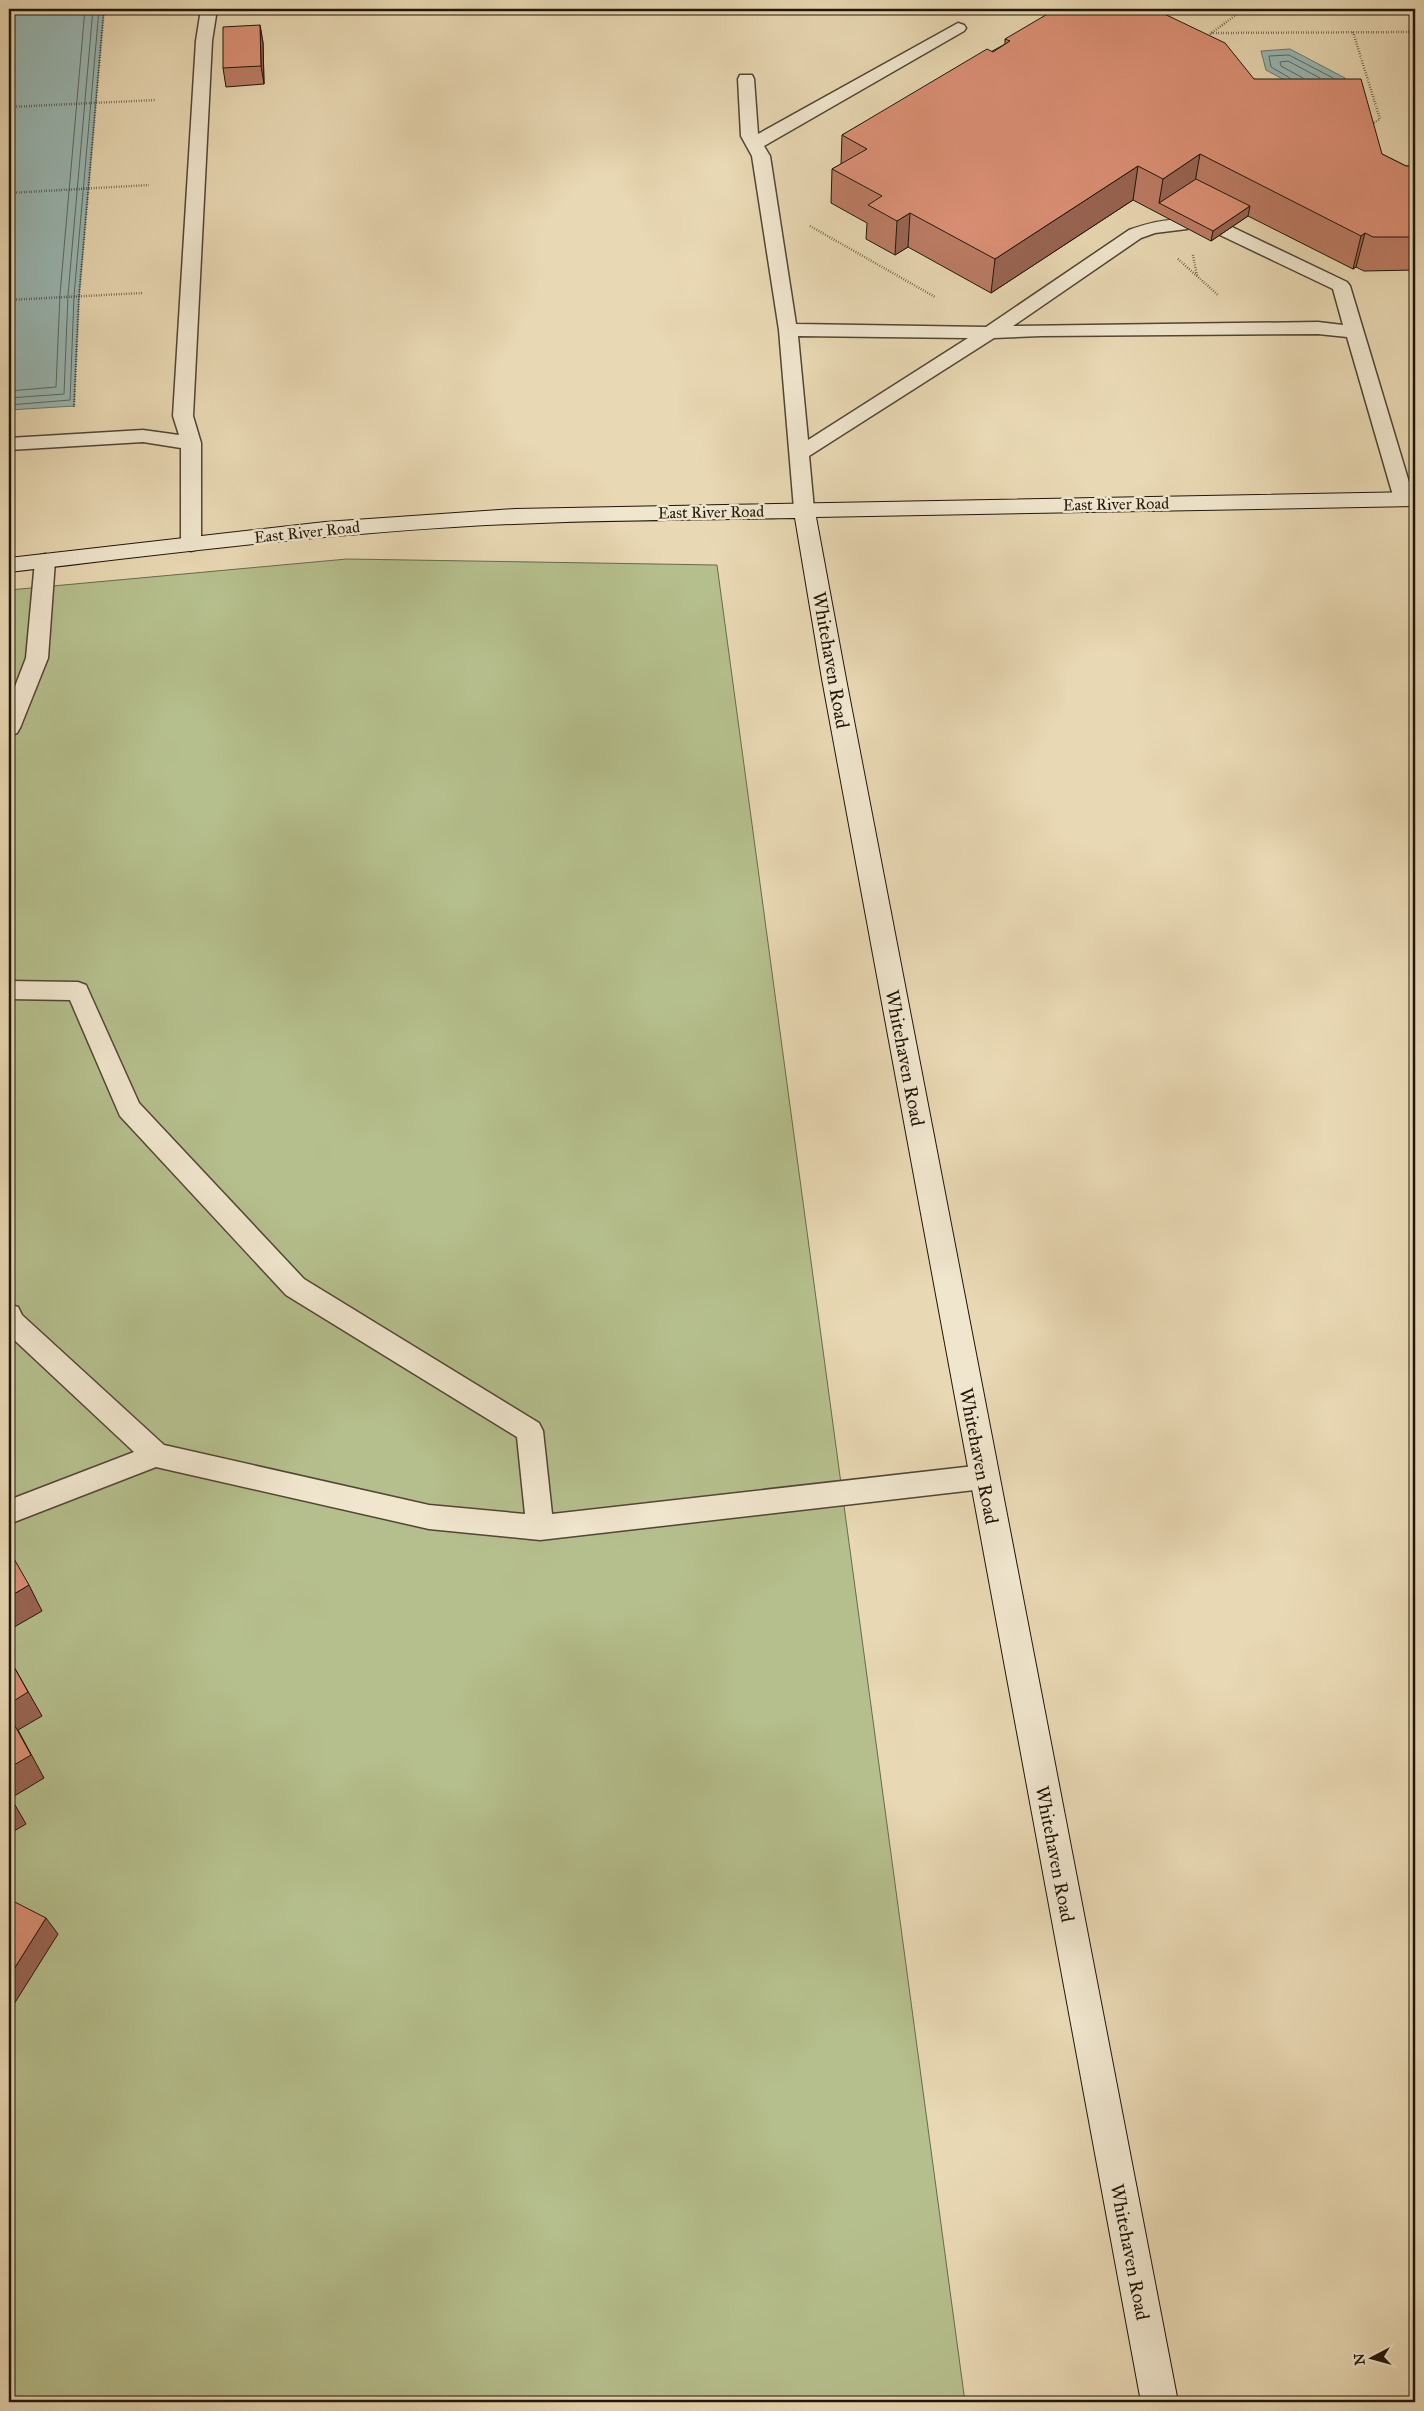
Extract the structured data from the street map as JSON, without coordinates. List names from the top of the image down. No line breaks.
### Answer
{"streets":{"street":["East River Road","Whitehaven Road"]},"crossings":[["East River Road","Whitehaven Road"]],"north":"left"}
